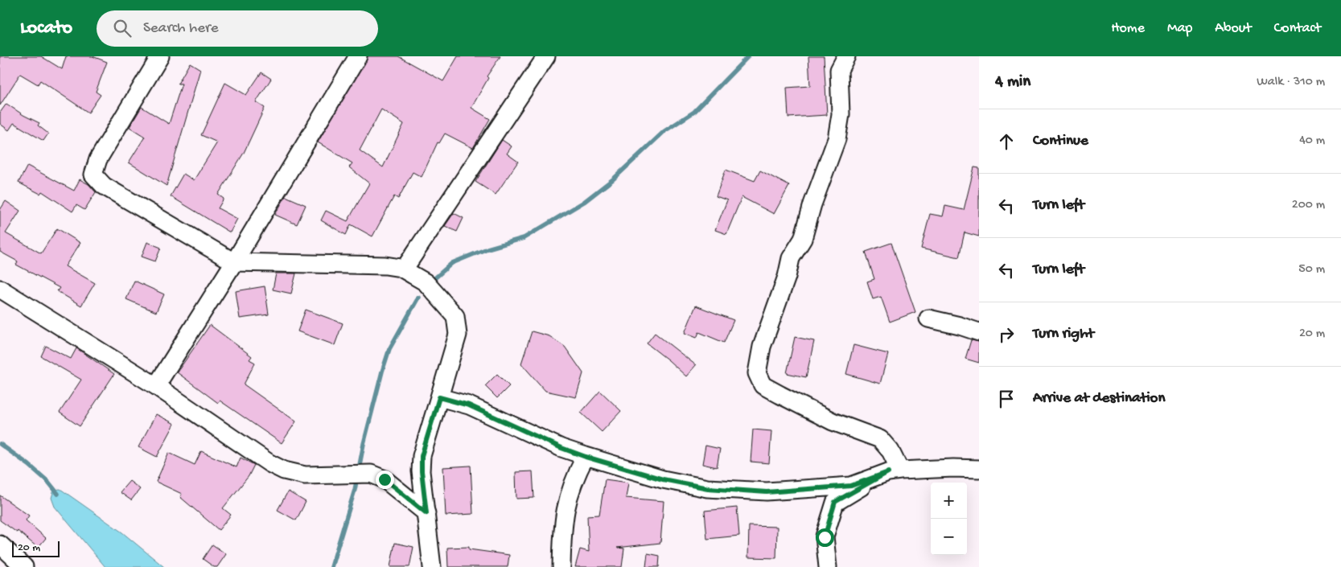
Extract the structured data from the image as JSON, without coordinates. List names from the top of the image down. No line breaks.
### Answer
{"scale_bar":"20 m","page":{"header":"Locato","search":"Search here","nav":["Home","Map","About","Contact"],"heading":["4 min","Walk · 310 m"],"list":[["Continue","40 m"],["Turn left","200 m"],["Turn left","50 m"],["Turn right","20 m"],"Arrive at destination"],"map_buttons":["+","−"],"scale":"20 m"}}
